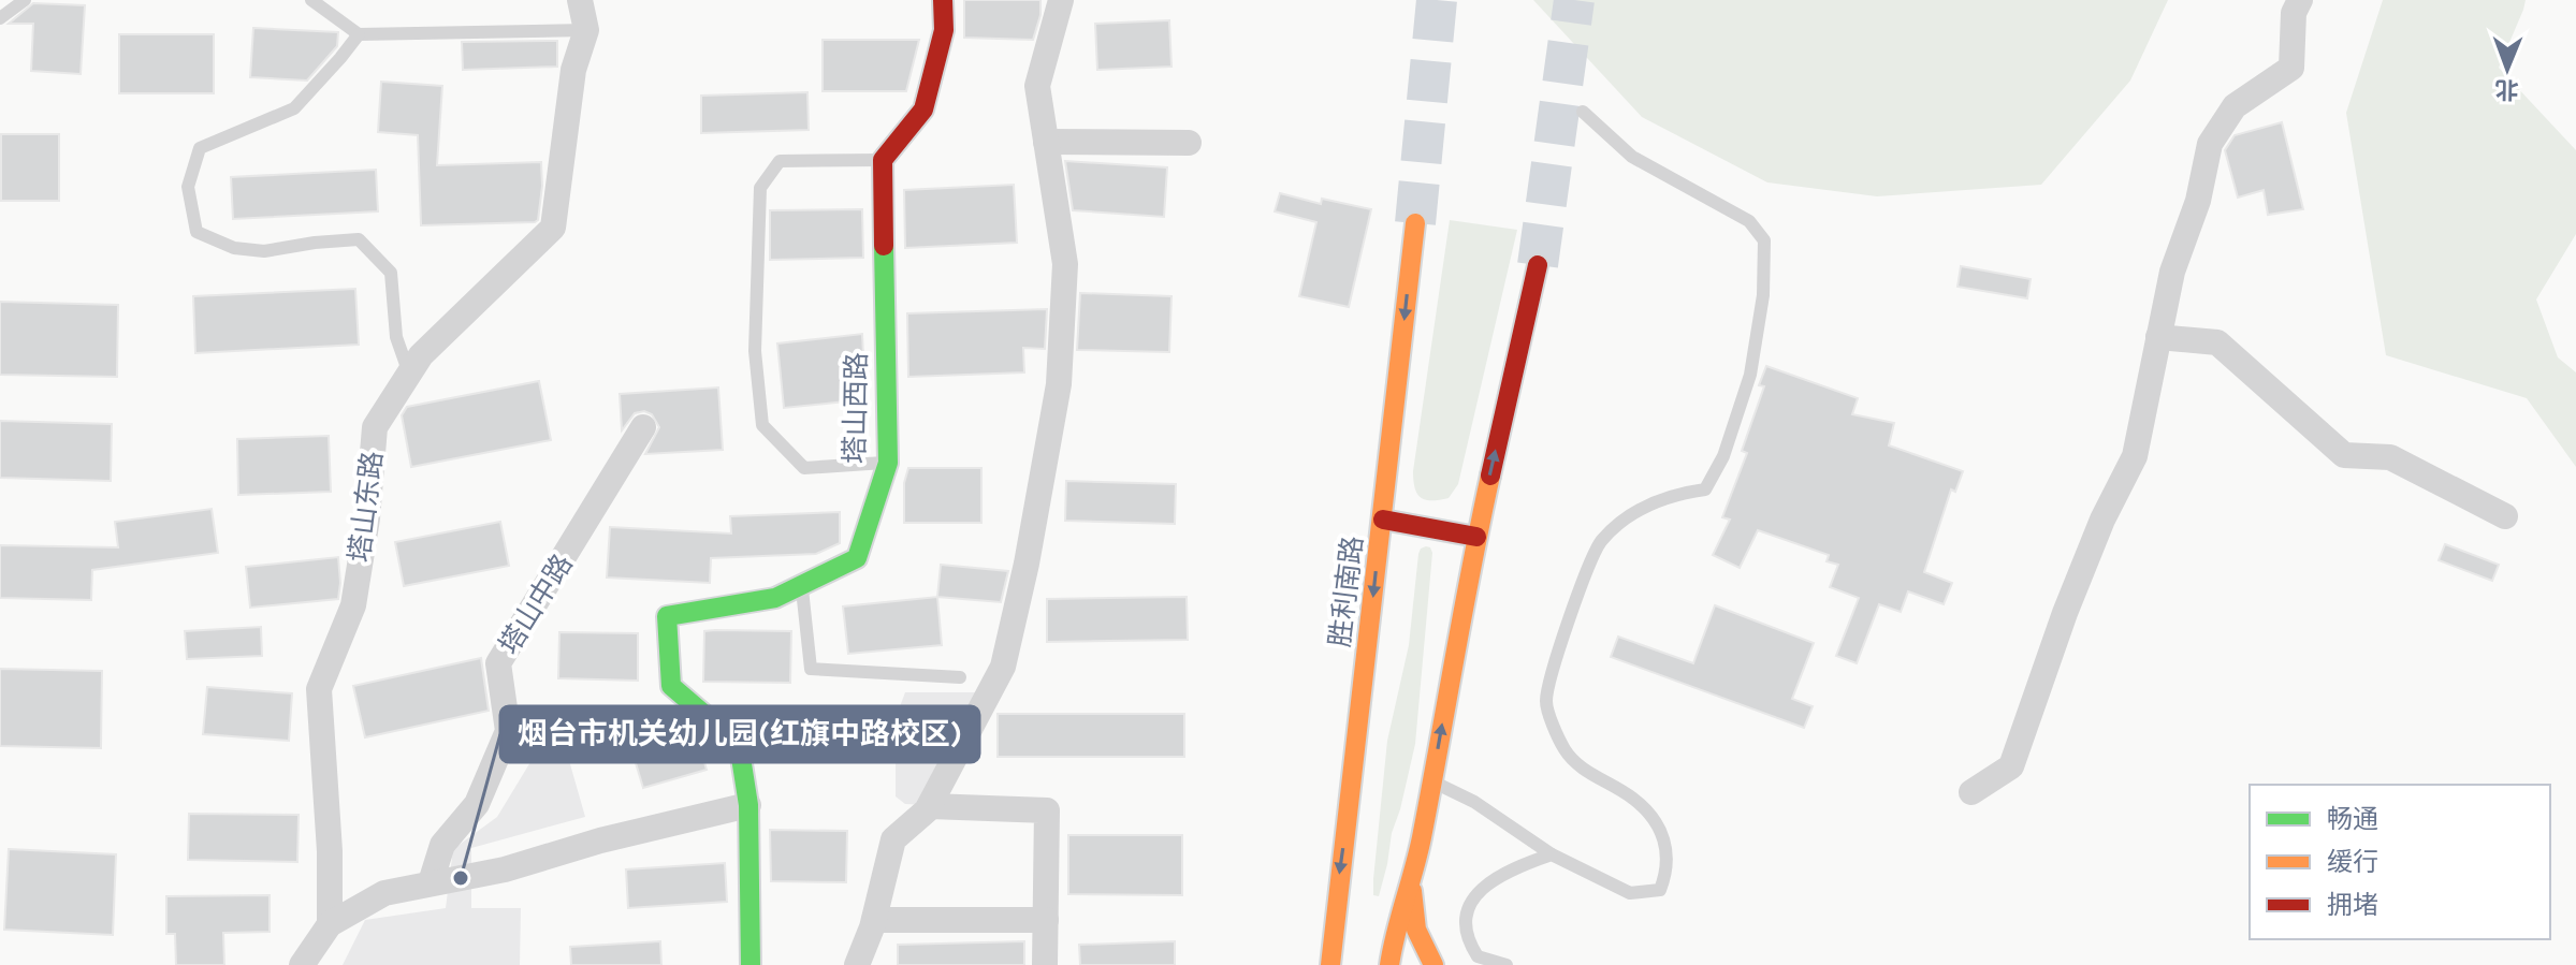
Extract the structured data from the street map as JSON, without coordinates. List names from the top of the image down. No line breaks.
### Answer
{"streets":{"main road":["塔山西路","胜利南路"],"street":["塔山东路","塔山中路"]},"places":["烟台市机关幼儿园(红旗中路校区)"],"legend":["畅通","缓行","拥堵"],"north":"bottom"}
